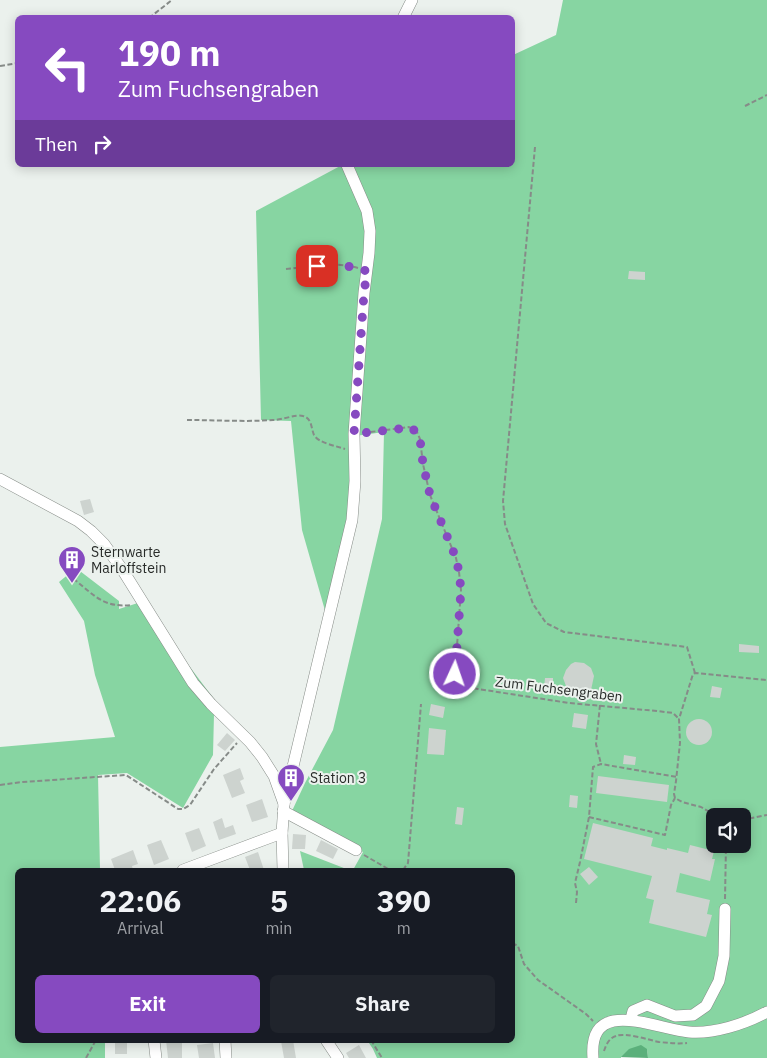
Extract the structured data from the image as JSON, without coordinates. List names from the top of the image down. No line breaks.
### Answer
{"streets":{"path":["Zum Fuchsengraben"]},"places":{"building":["Sternwarte Marloffstein","Station 3"]},"page":{"turn":["190 m","Zum Fuchsengraben"],"then":"Then","eta":["22:06","Arrival","5","min","390","m"],"buttons":["Exit","Share"]}}
